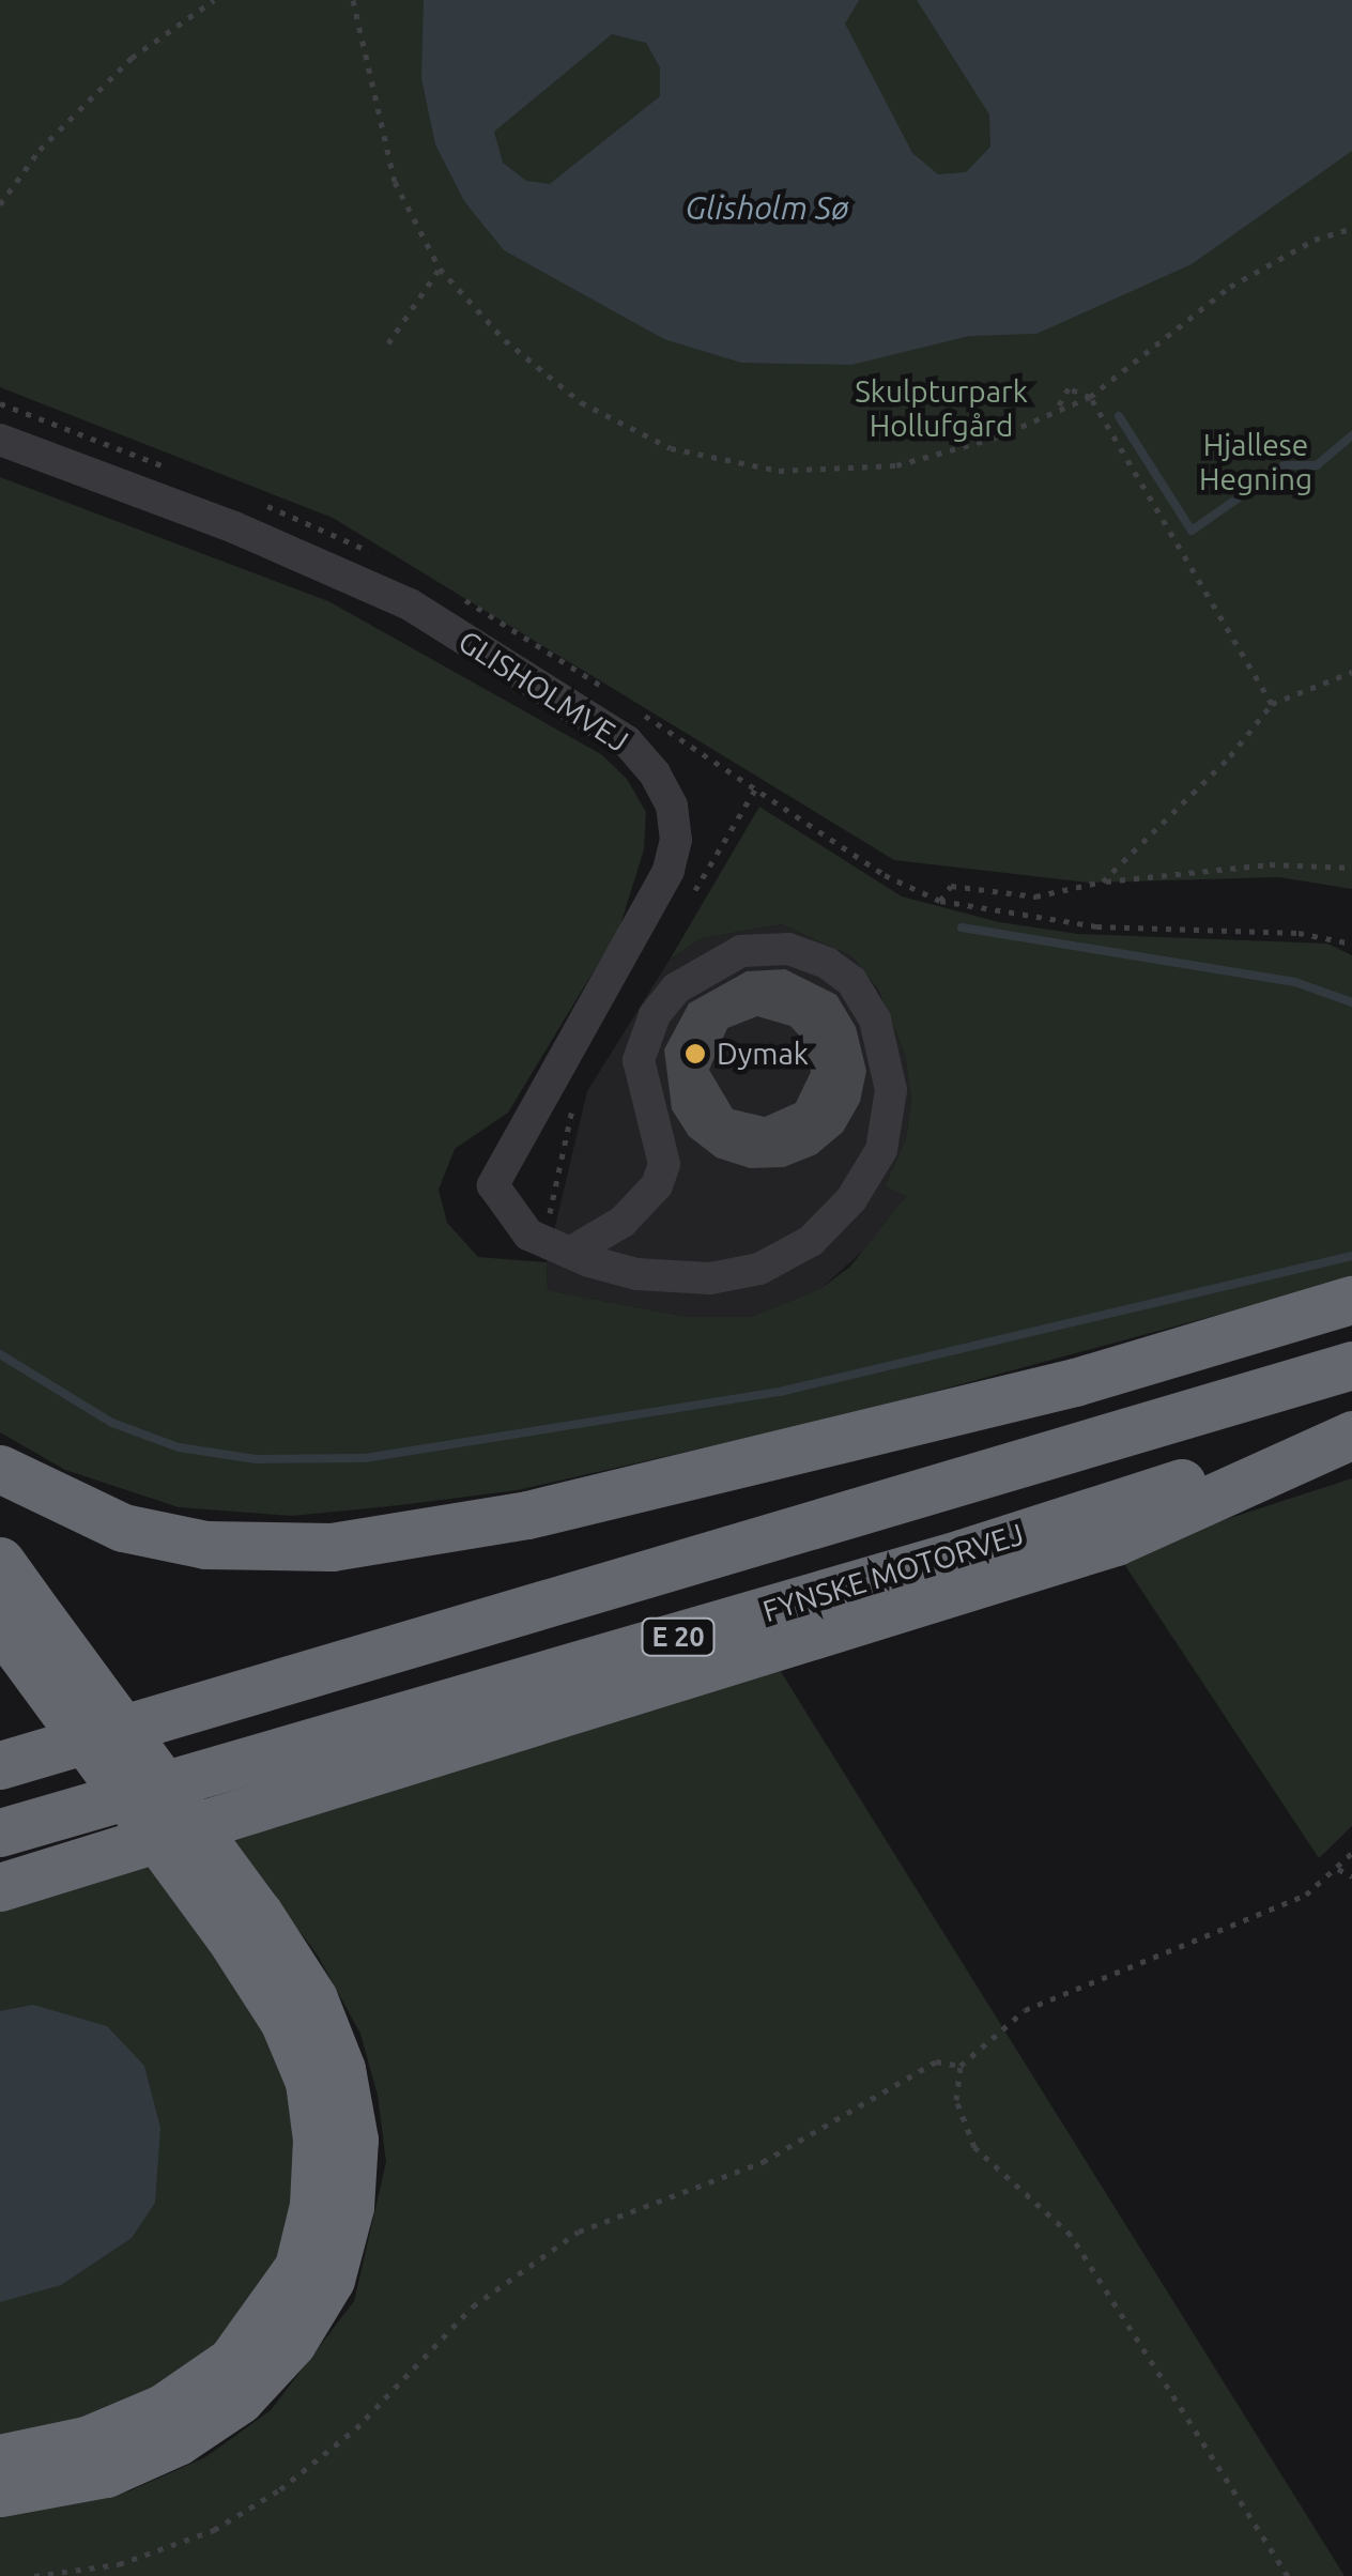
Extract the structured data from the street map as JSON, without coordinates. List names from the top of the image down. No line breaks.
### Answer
{"streets":{"highway":["FYNSKE MOTORVEJ","E 20"],"street":["GLISHOLMVEJ"]},"water":["Glisholm Sø"],"parks":["Skulpturpark Hollufgård","Hjallese Hegning"],"places":["Dymak"]}
